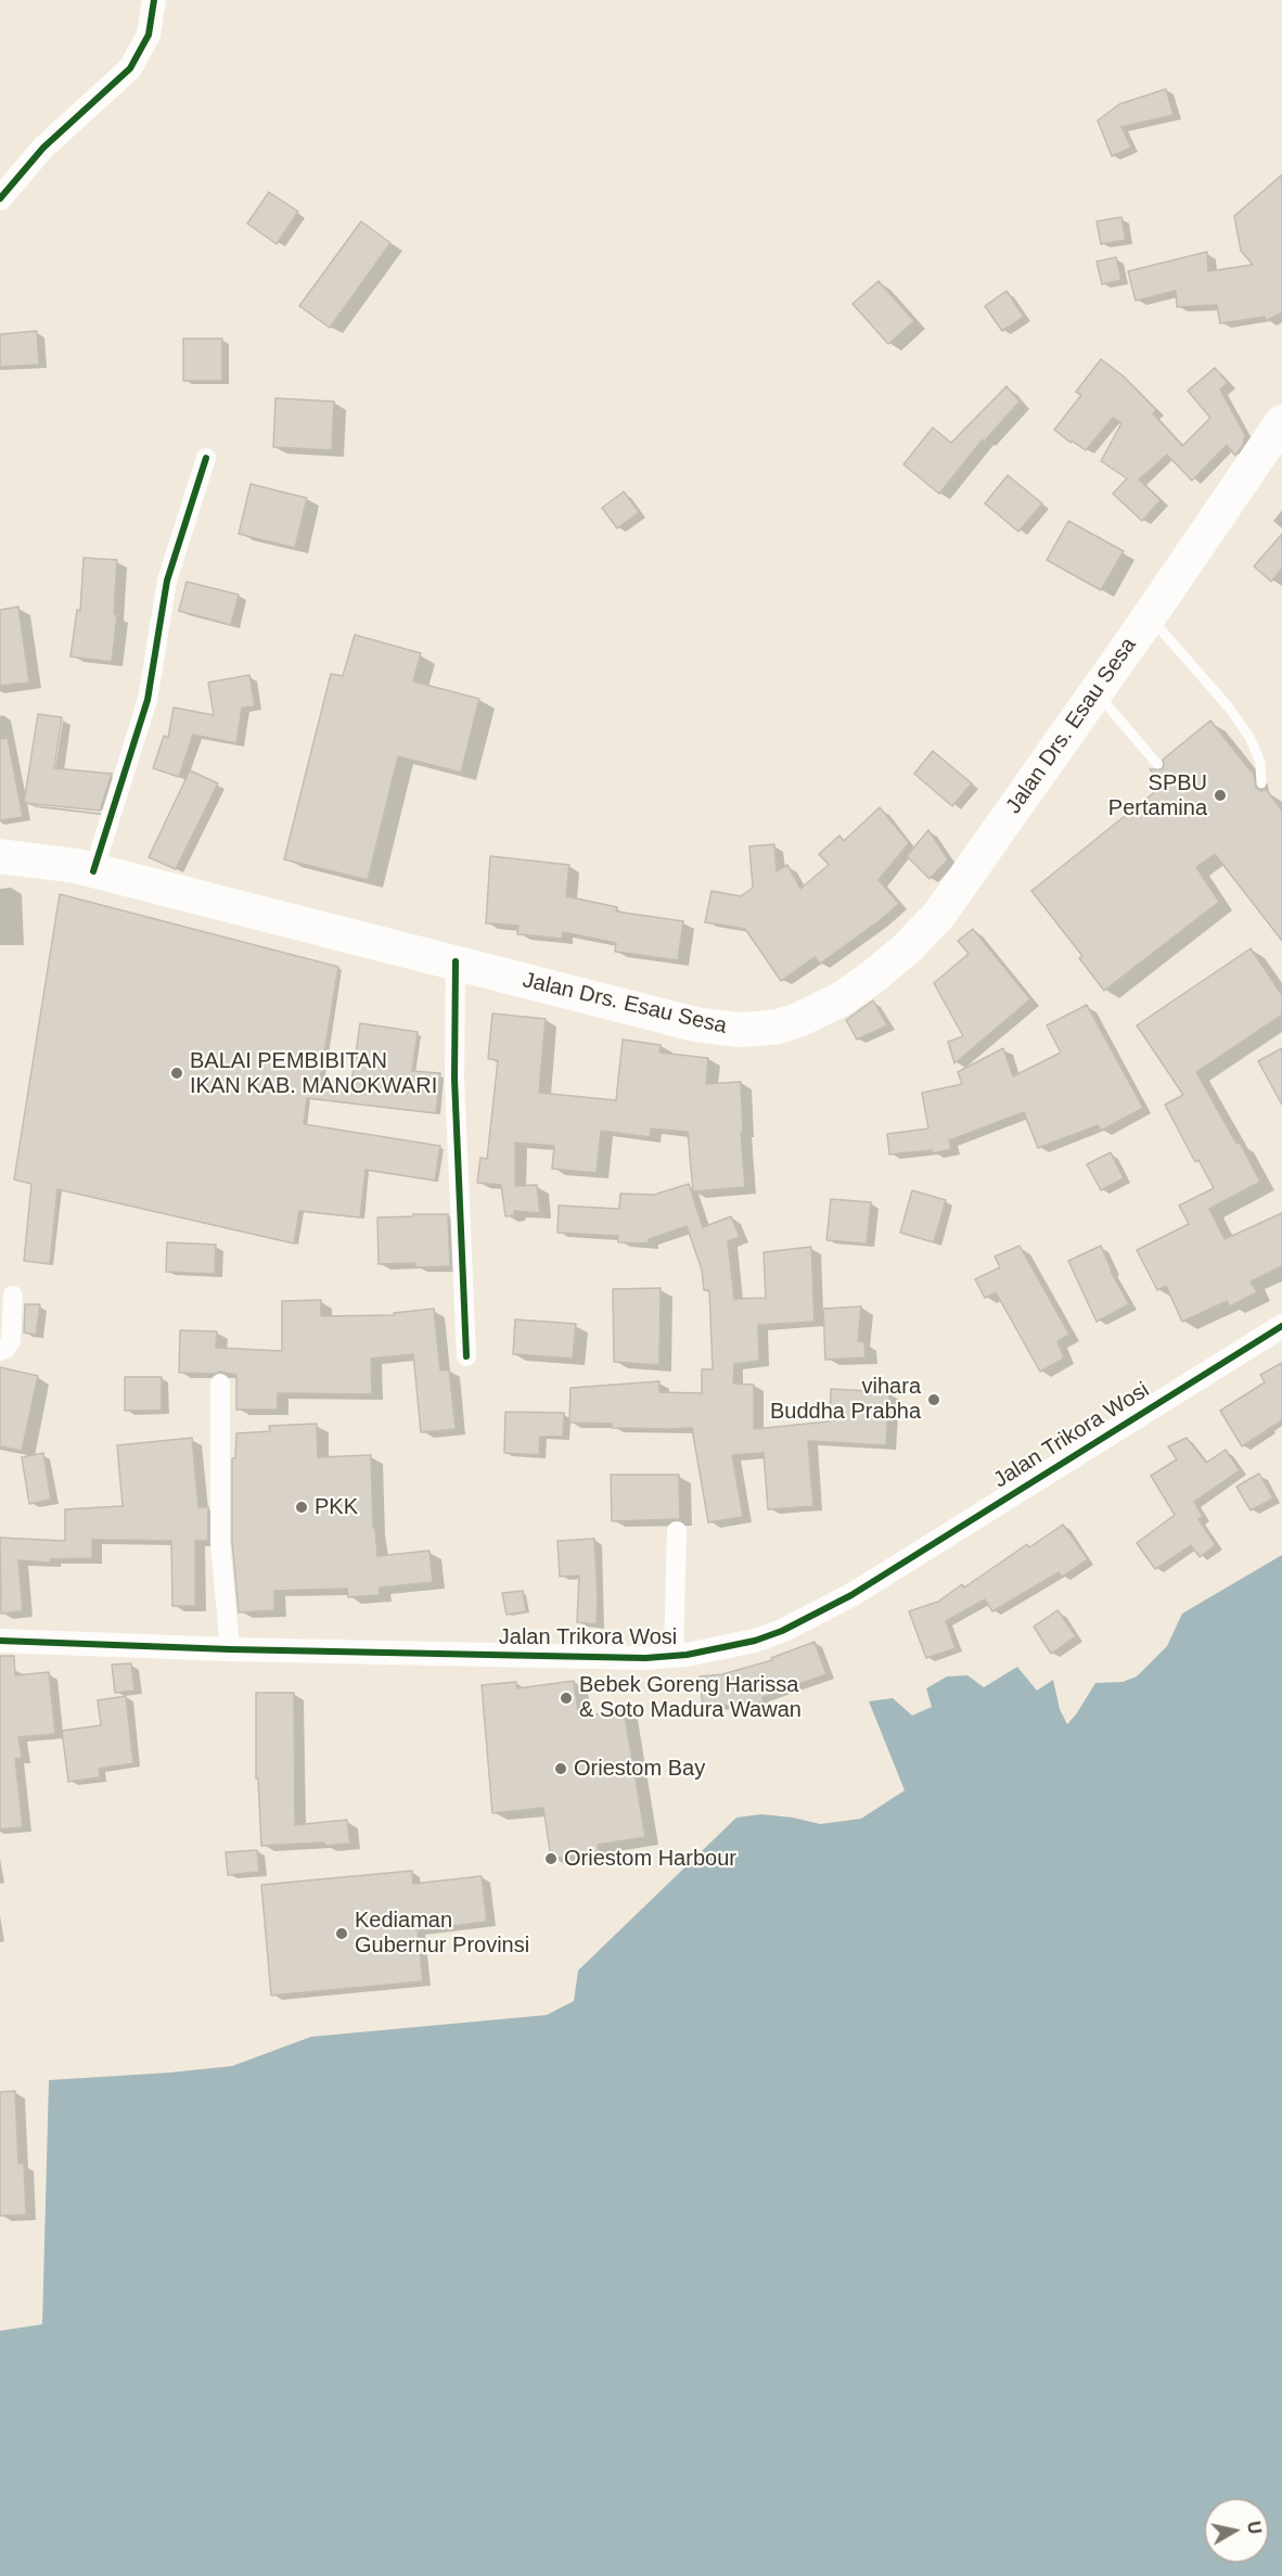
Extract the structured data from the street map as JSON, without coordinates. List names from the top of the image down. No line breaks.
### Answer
{"streets":{"highway":["Jalan Drs. Esau Sesa"],"street":["Jalan Trikora Wosi"]},"places":["SPBU Pertamina","BALAI PEMBIBITAN IKAN KAB. MANOKWARI","vihara Buddha Prabha","PKK","Bebek Goreng Harissa & Soto Madura Wawan","Oriestom Bay","Oriestom Harbour","Kediaman Gubernur Provinsi"],"north":"right"}
